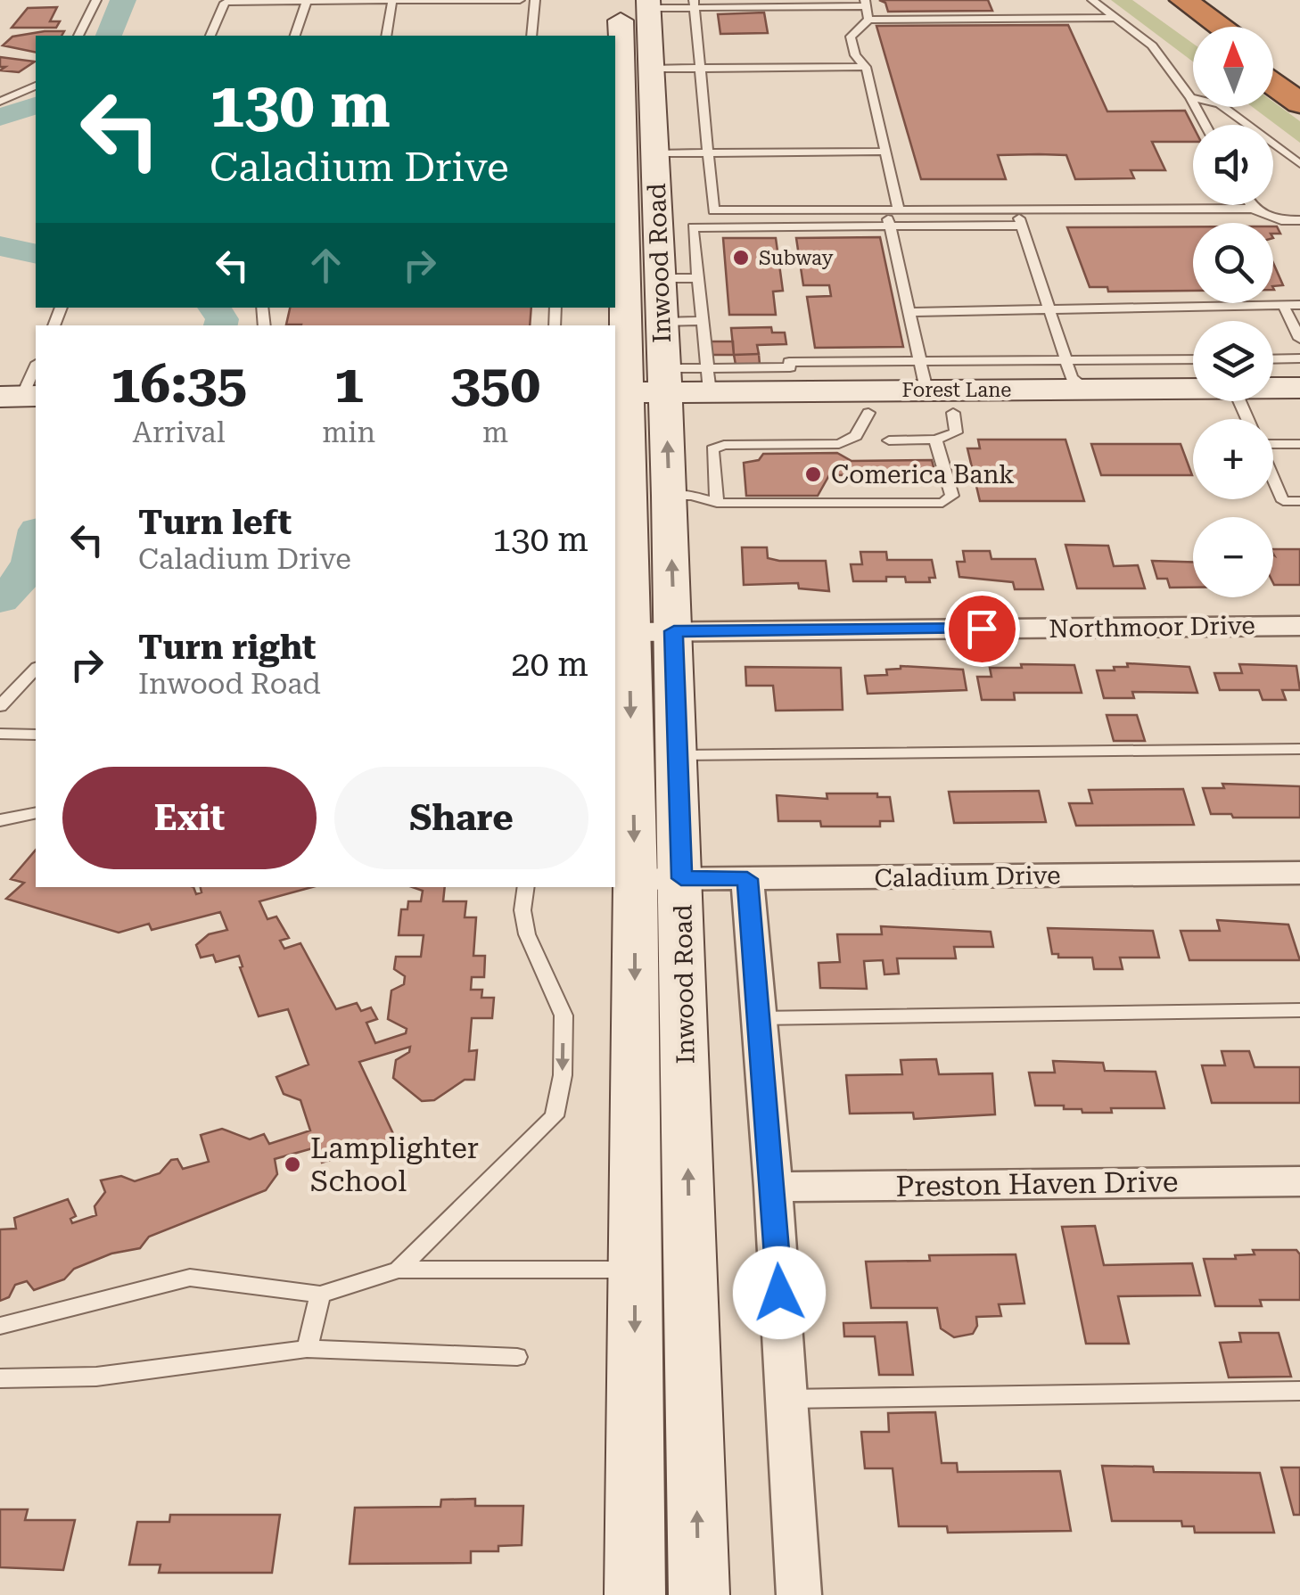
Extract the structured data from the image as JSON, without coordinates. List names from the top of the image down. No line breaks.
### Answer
{"streets":{"main road":["Inwood Road","Forest Lane"],"street":["Northmoor Drive","Caladium Drive","Preston Haven Drive"]},"crossings":[["Inwood Road","Forest Lane"],["Inwood Road","Northmoor Drive"],["Inwood Road","Caladium Drive"]],"places":["Subway","Comerica Bank","Lamplighter School"],"north":"top","page":{"map_buttons":["+","−"],"turn":["130 m","Caladium Drive"],"eta":["16:35","Arrival","1","min","350","m"],"list":[{"name":"Turn left","note":"Caladium Drive","value":"130 m"},{"name":"Turn right","note":"Inwood Road","value":"20 m"}],"buttons":["Exit","Share"]}}
